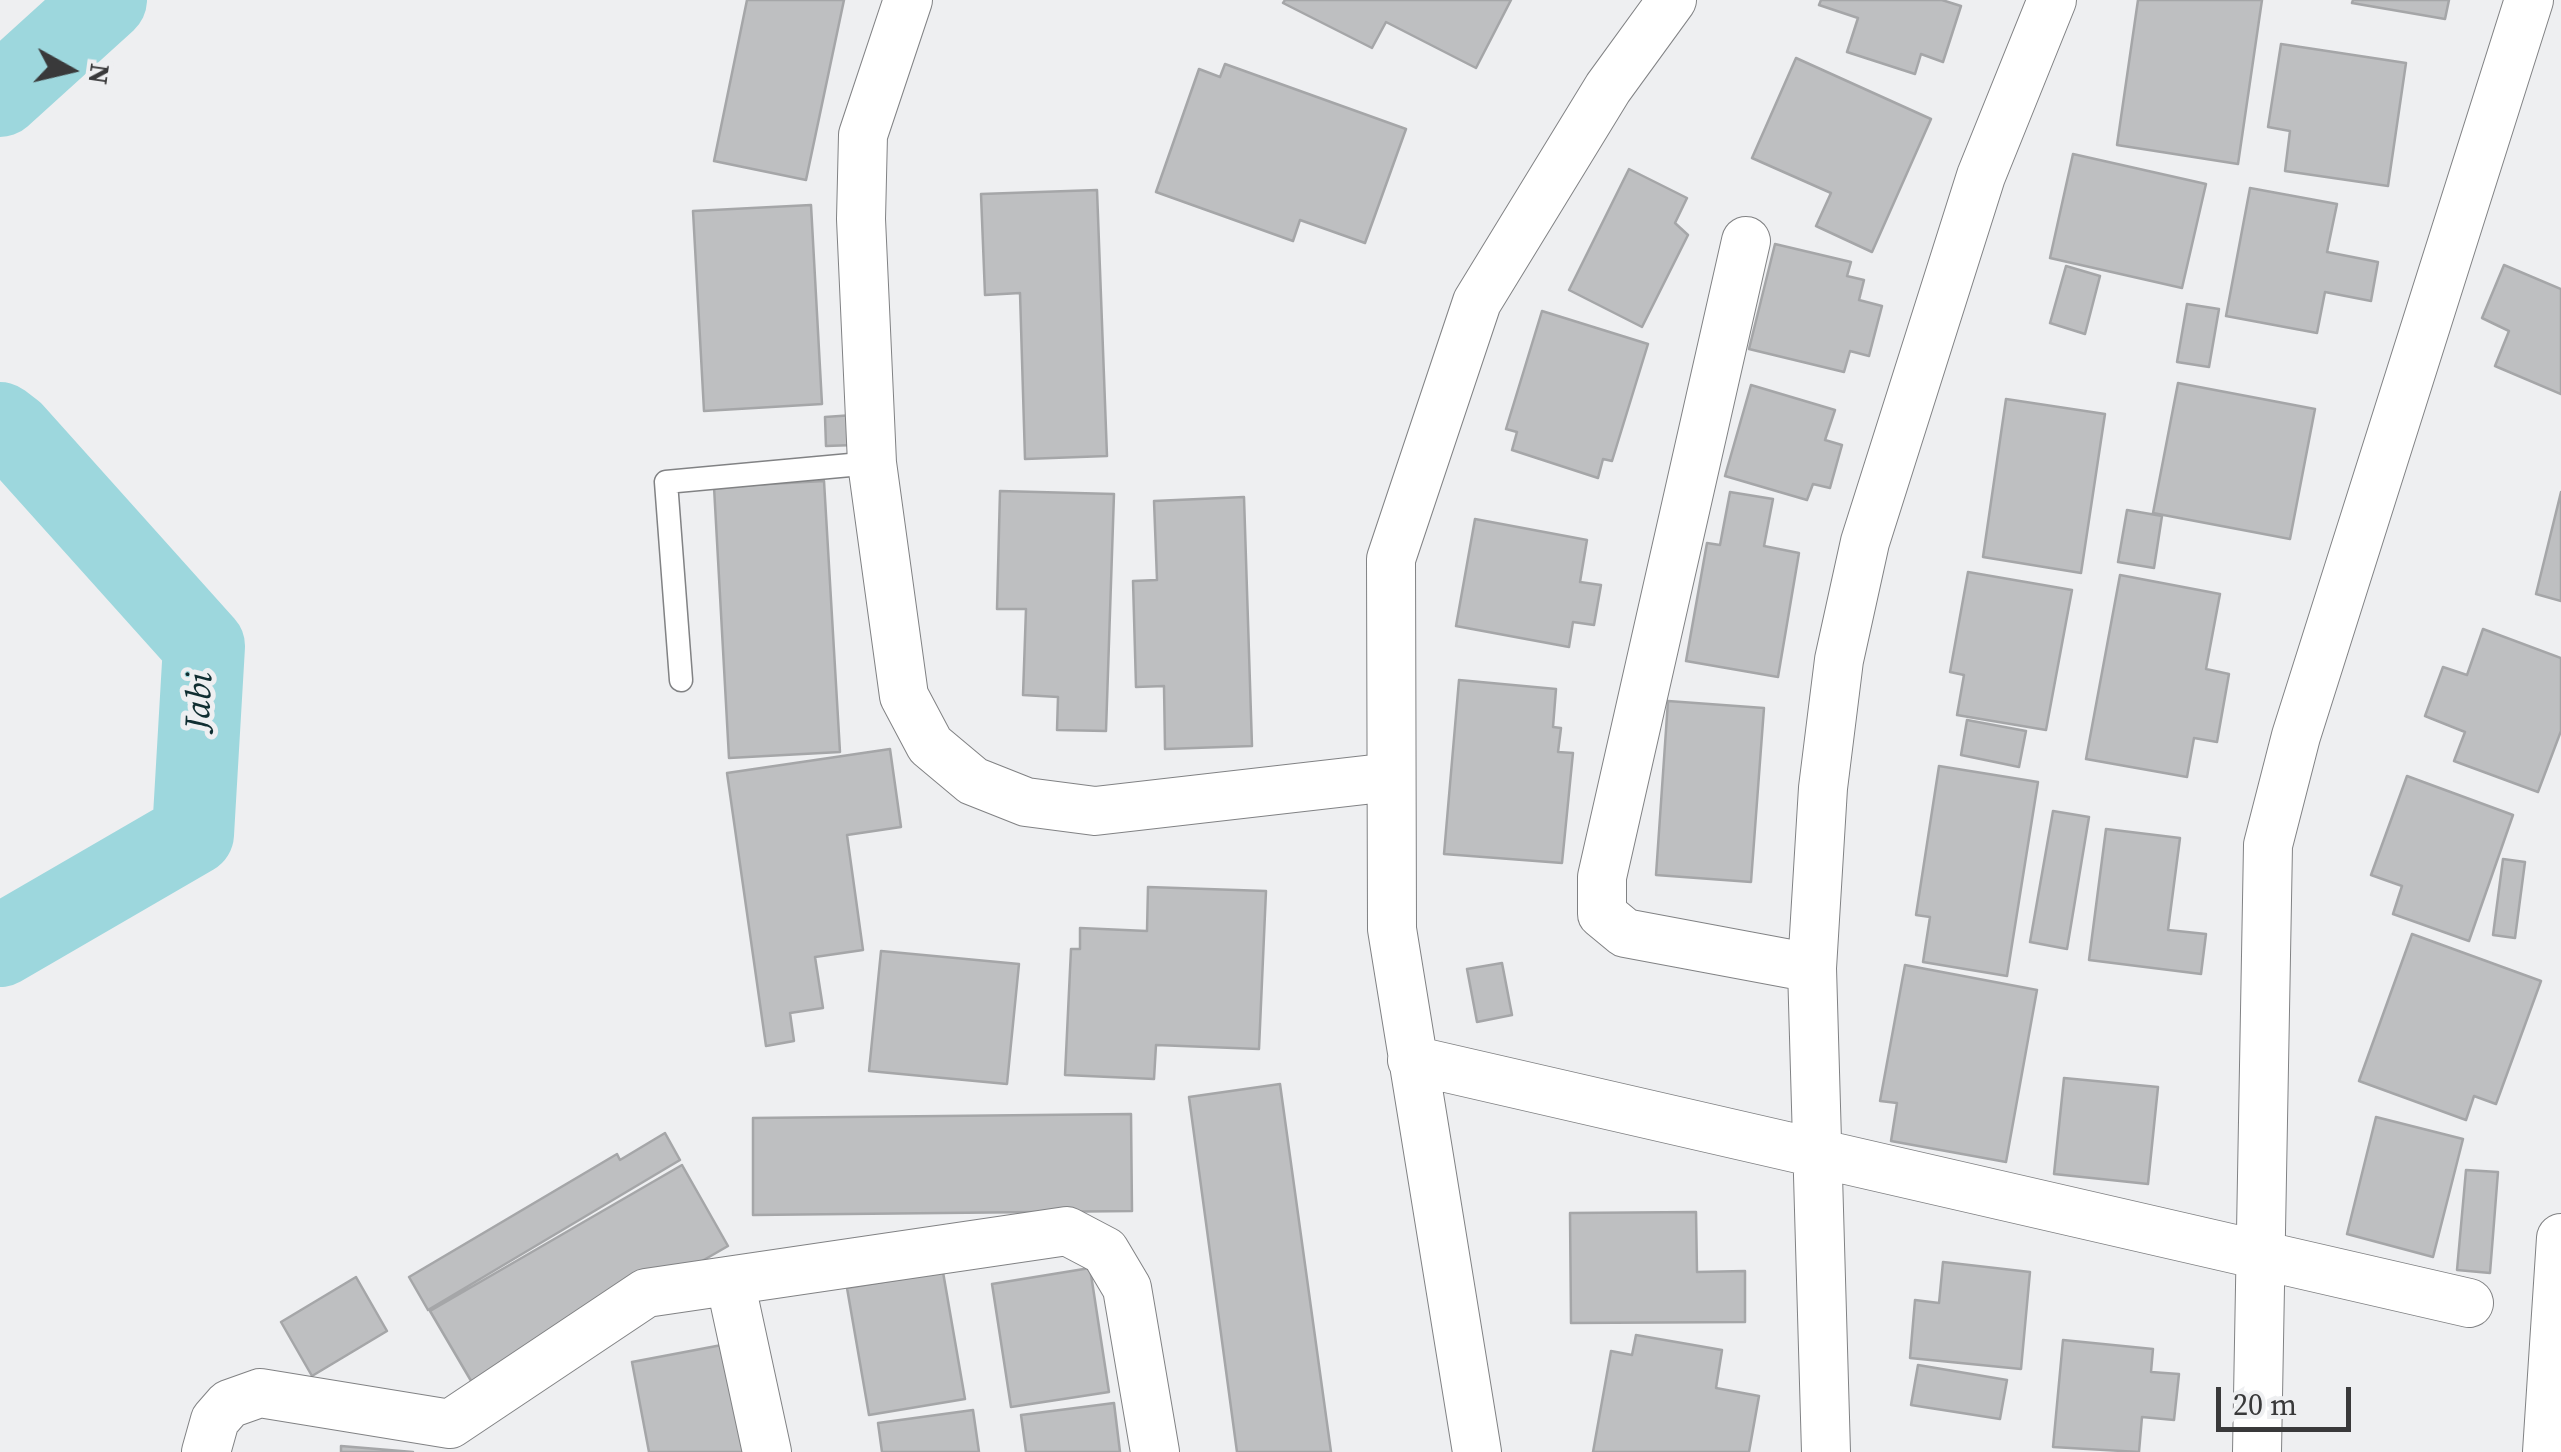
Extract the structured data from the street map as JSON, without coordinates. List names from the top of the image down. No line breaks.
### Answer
{"water":["Jabi"],"scale_bar":"20 m","north":"right"}
